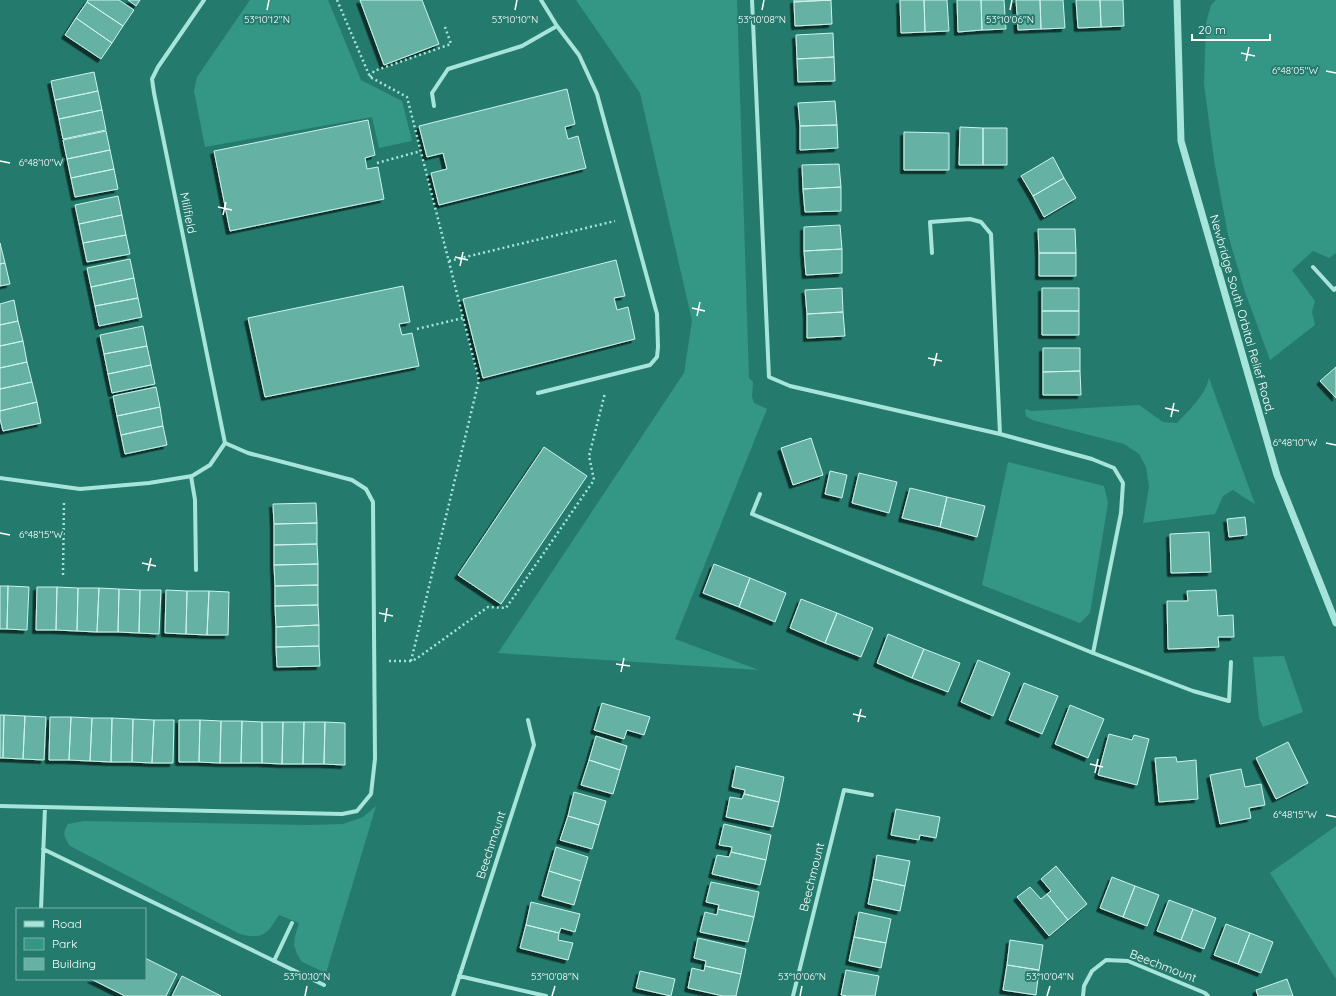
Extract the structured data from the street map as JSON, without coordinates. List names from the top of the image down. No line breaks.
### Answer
{"streets":{"street":["Millfield","Newbridge South Orbital Relief Road,","Beechmount"]},"legend":["Road","Park","Building"],"scale_bar":"20 m","coordinates":["53°10'12\"N","53°10'10\"N","53°10'08\"N","53°10'06\"N","6°48'05\"W","6°48'10\"W","6°48'15\"W","53°10'04\"N"]}
